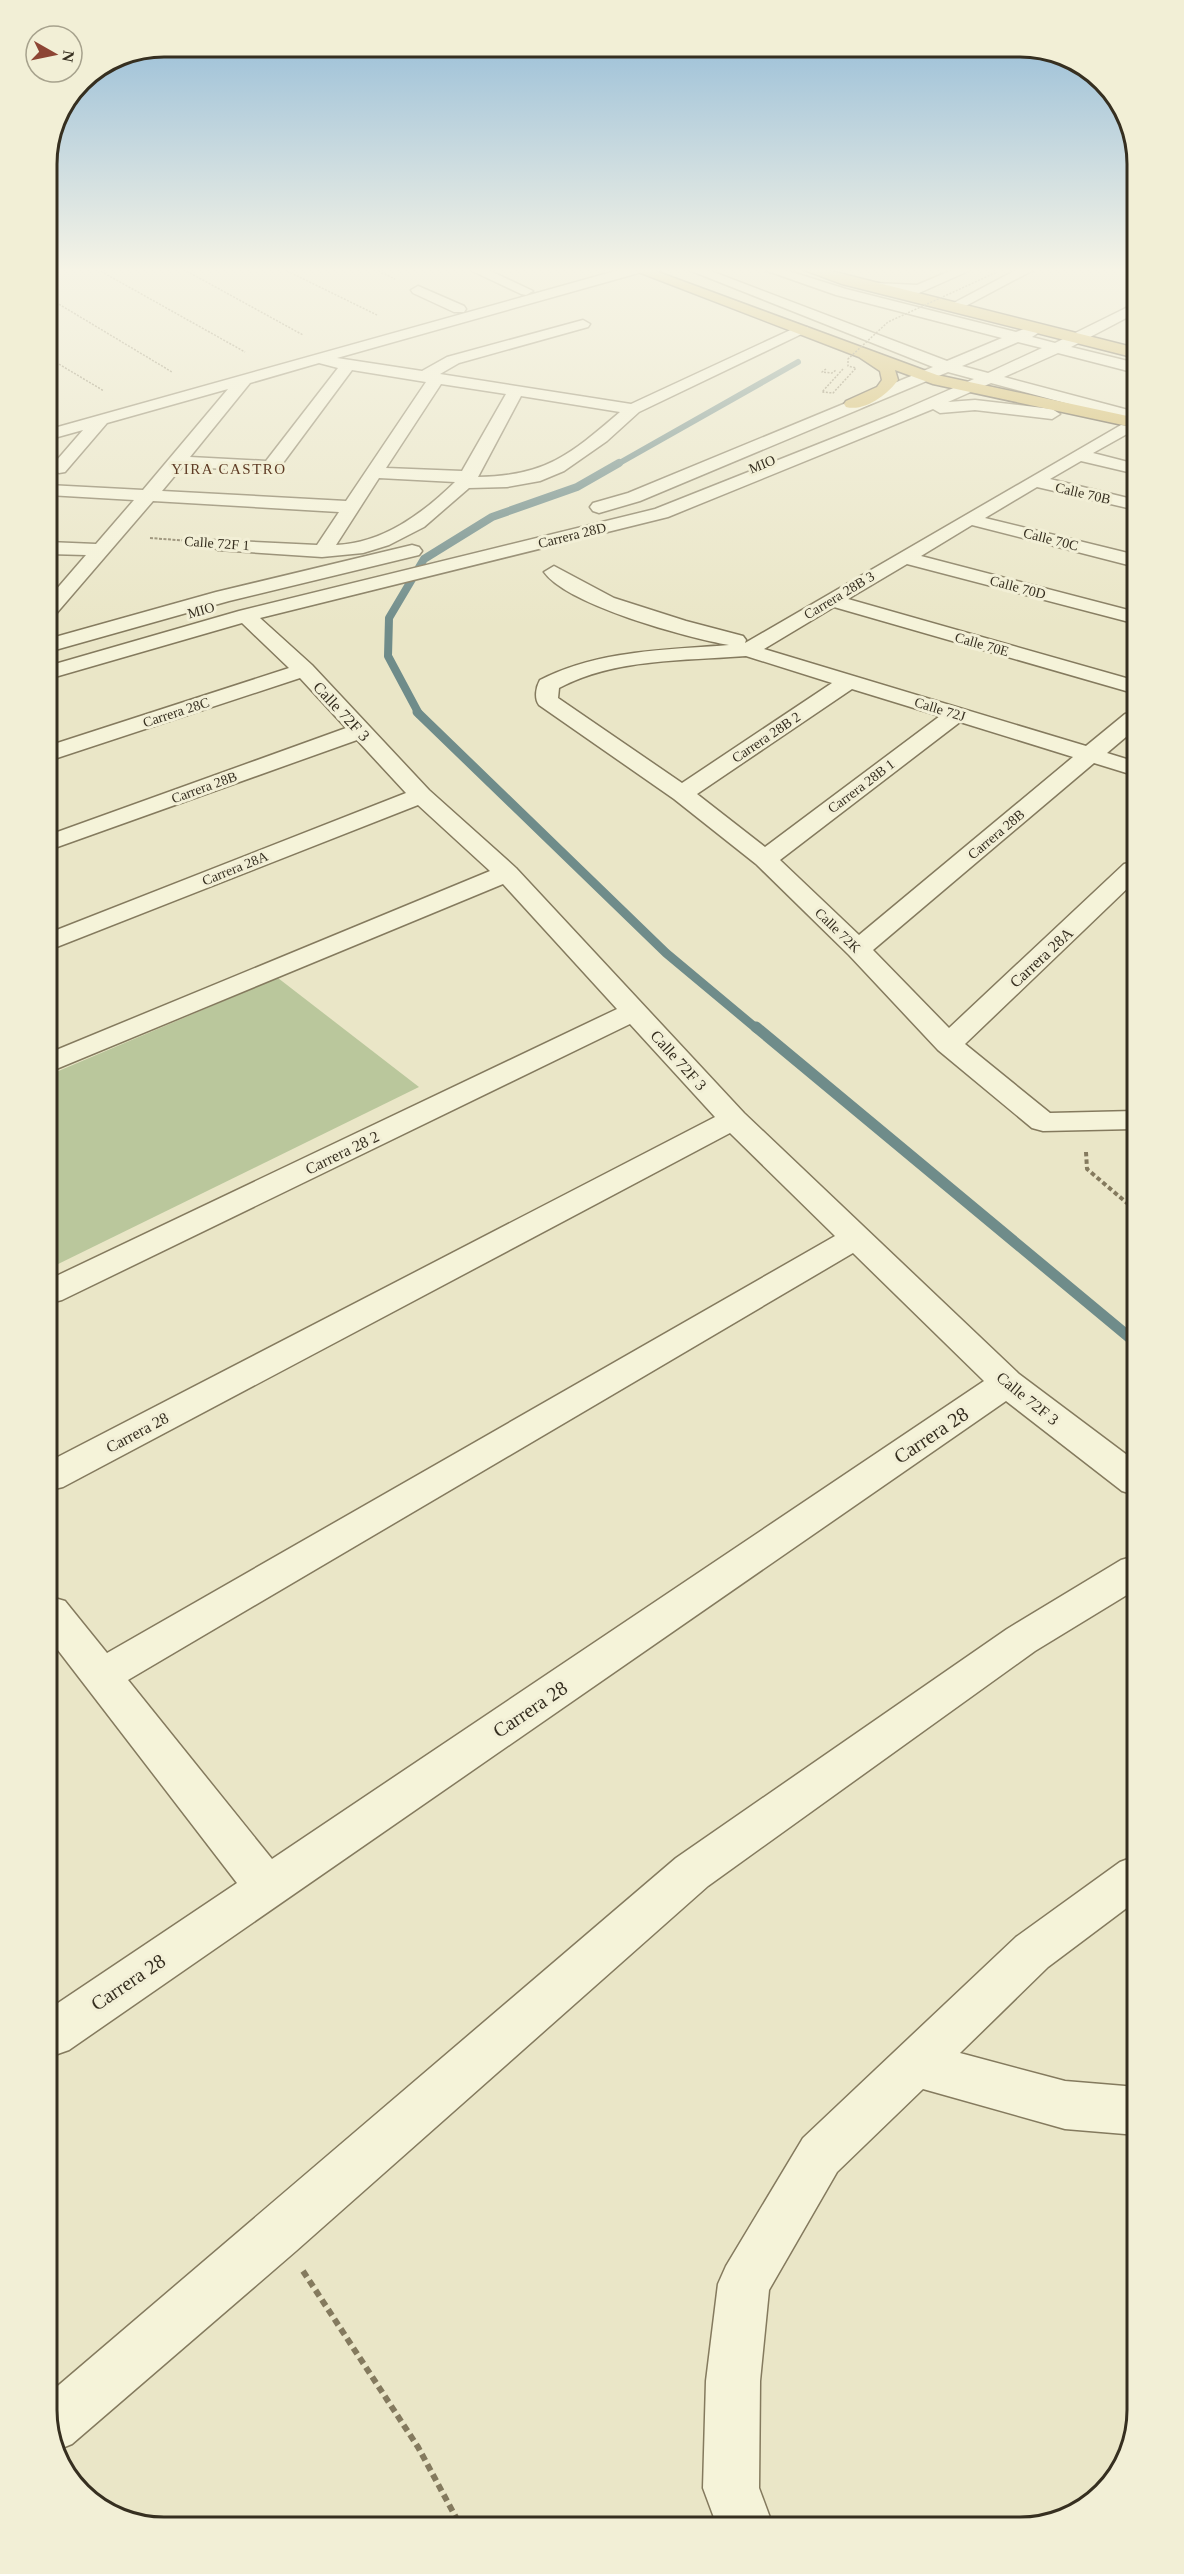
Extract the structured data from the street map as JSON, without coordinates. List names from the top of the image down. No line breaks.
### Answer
{"streets":{"street":["MIO","Calle 70B","Carrera 28D","Calle 70C","Calle 72F 1","Calle 70D","Carrera 28B 3","Calle 70E","Calle 72J","Calle 72F 3","Carrera 28C","Carrera 28B 2","Carrera 28B 1","Carrera 28B","Carrera 28A","Calle 72K","Carrera 28 2","Carrera 28"]},"crossings":[["MIO","Carrera 28D"],["Calle 70B","Carrera 28B 3"],["Carrera 28D","Calle 72F 3"],["Calle 70C","Carrera 28B 3"],["Calle 70D","Carrera 28B 3"],["Carrera 28B 3","Calle 70E"],["Carrera 28B 3","Calle 72J"],["Carrera 28B 3","Calle 72K"],["Calle 72J","Carrera 28B 2"],["Calle 72J","Carrera 28B 1"],["Calle 72J","Carrera 28B"],["Calle 72F 3","Carrera 28C"],["Calle 72F 3","Carrera 28B"],["Calle 72F 3","Carrera 28A"],["Calle 72F 3","Carrera 28 2"],["Calle 72F 3","Carrera 28"],["Carrera 28B 2","Calle 72K"],["Carrera 28B 1","Calle 72K"],["Carrera 28B","Calle 72K"],["Carrera 28A","Calle 72K"]],"districts":["YIRA CASTRO"],"north":"right"}
